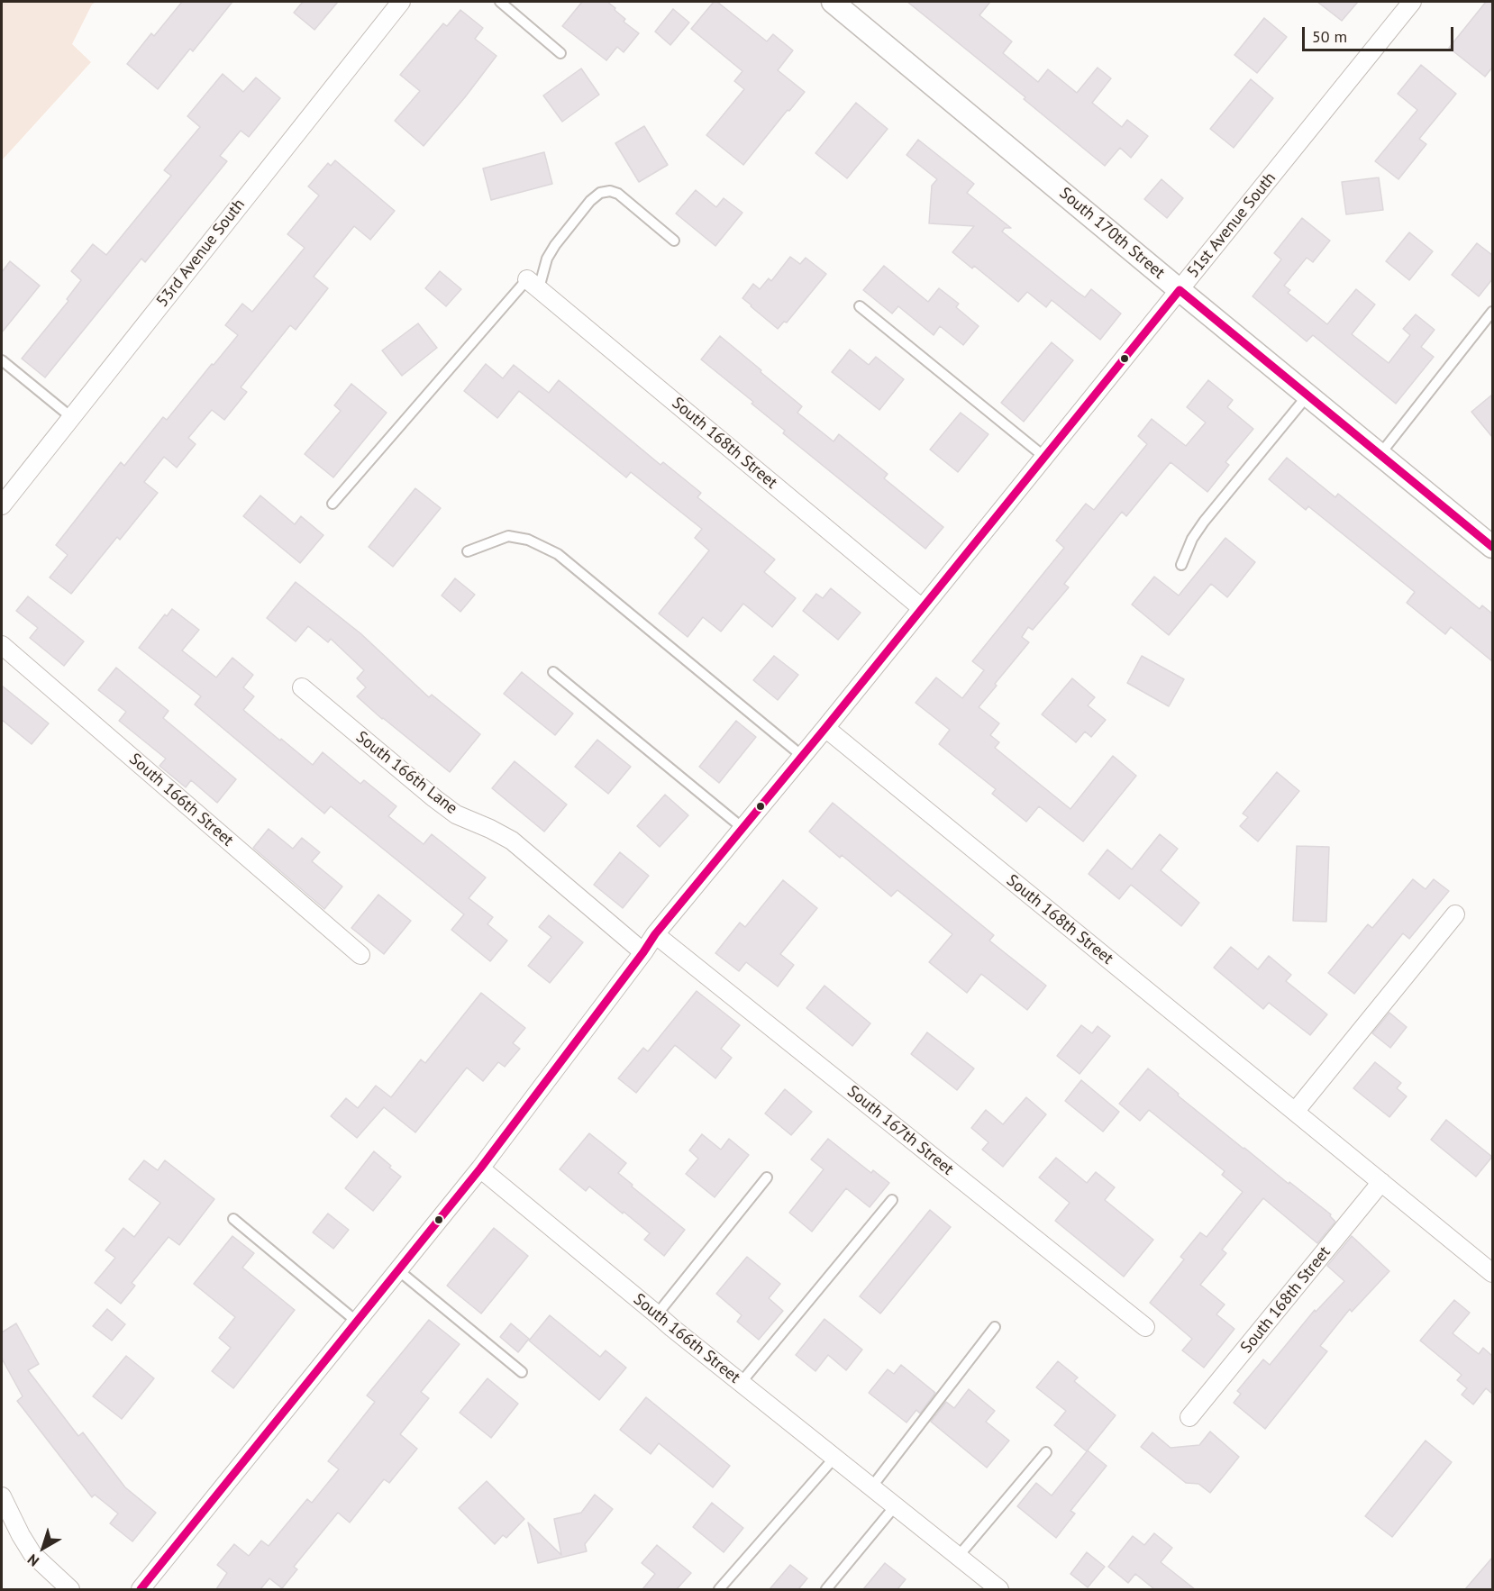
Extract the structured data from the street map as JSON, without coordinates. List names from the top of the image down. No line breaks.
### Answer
{"streets":{"street":["51st Avenue South","South 170th Street","53rd Avenue South","South 168th Street","South 166th Lane","South 166th Street","South 167th Street"]},"crossings":[["51st Avenue South","South 170th Street"],["51st Avenue South","South 168th Street"],["51st Avenue South","South 166th Lane"],["51st Avenue South","South 166th Street"],["51st Avenue South","South 167th Street"]],"scale_bar":"50 m","north":"bottom left"}
